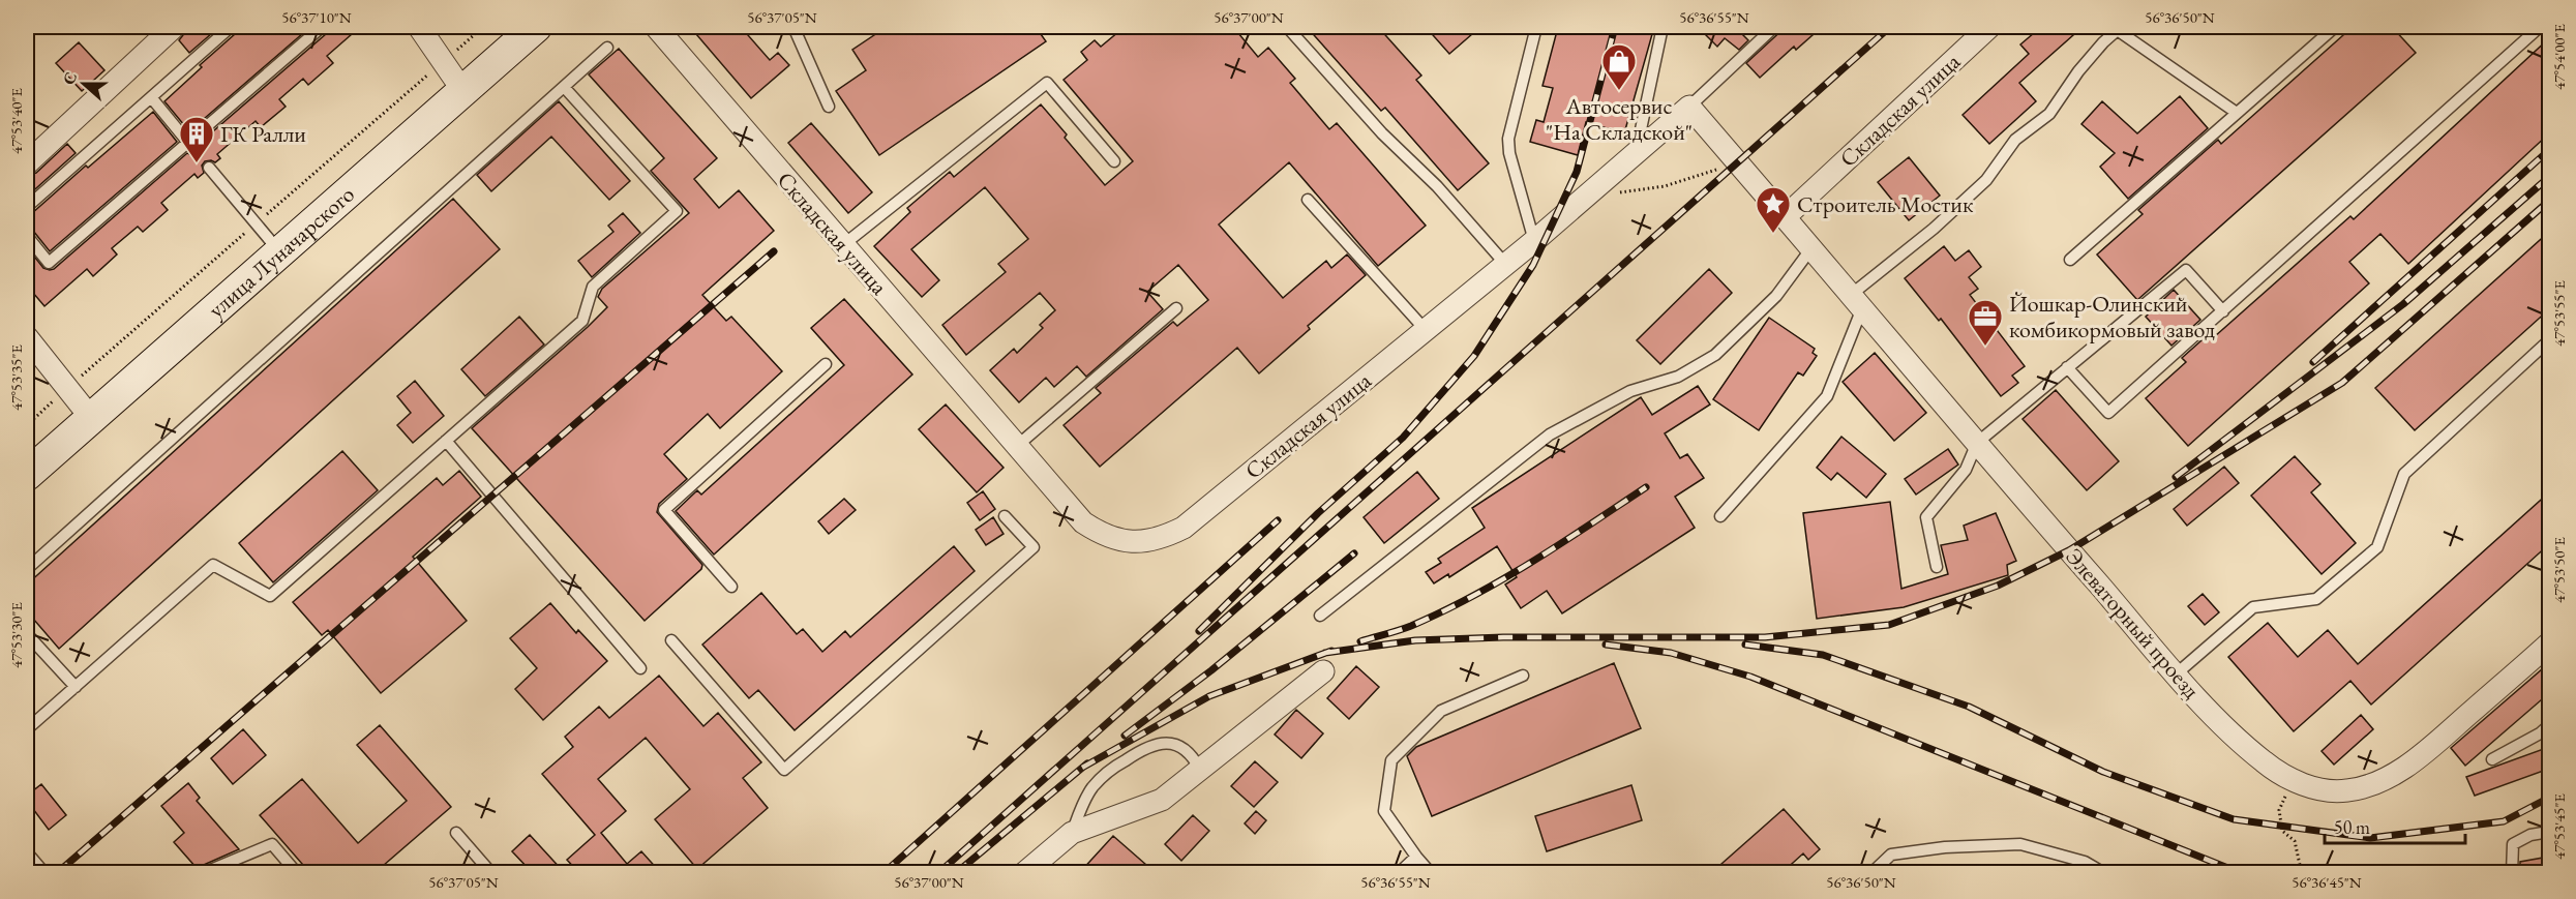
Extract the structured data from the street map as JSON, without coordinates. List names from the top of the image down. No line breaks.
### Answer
{"streets":{"main road":["улица Луначарского"],"street":["Складская улица","Элеваторный проезд"]},"crossings":[["Складская улица","Элеваторный проезд"]],"places":{"shop":["Автосервис \"На Складской\""],"building":["ГК Ралли"],"place":["Строитель Мостик"],"office":["Йошкар-Олинский комбикормовый завод"]},"scale_bar":"50 m","north":"left","coordinates":["56°37'10\"N","56°37'05\"N","56°37'00\"N","56°36'55\"N","56°36'50\"N","47°54'00\"E","47°53'40\"E","47°53'55\"E","47°53'35\"E","47°53'50\"E","47°53'30\"E","47°53'45\"E","56°36'45\"N"]}
